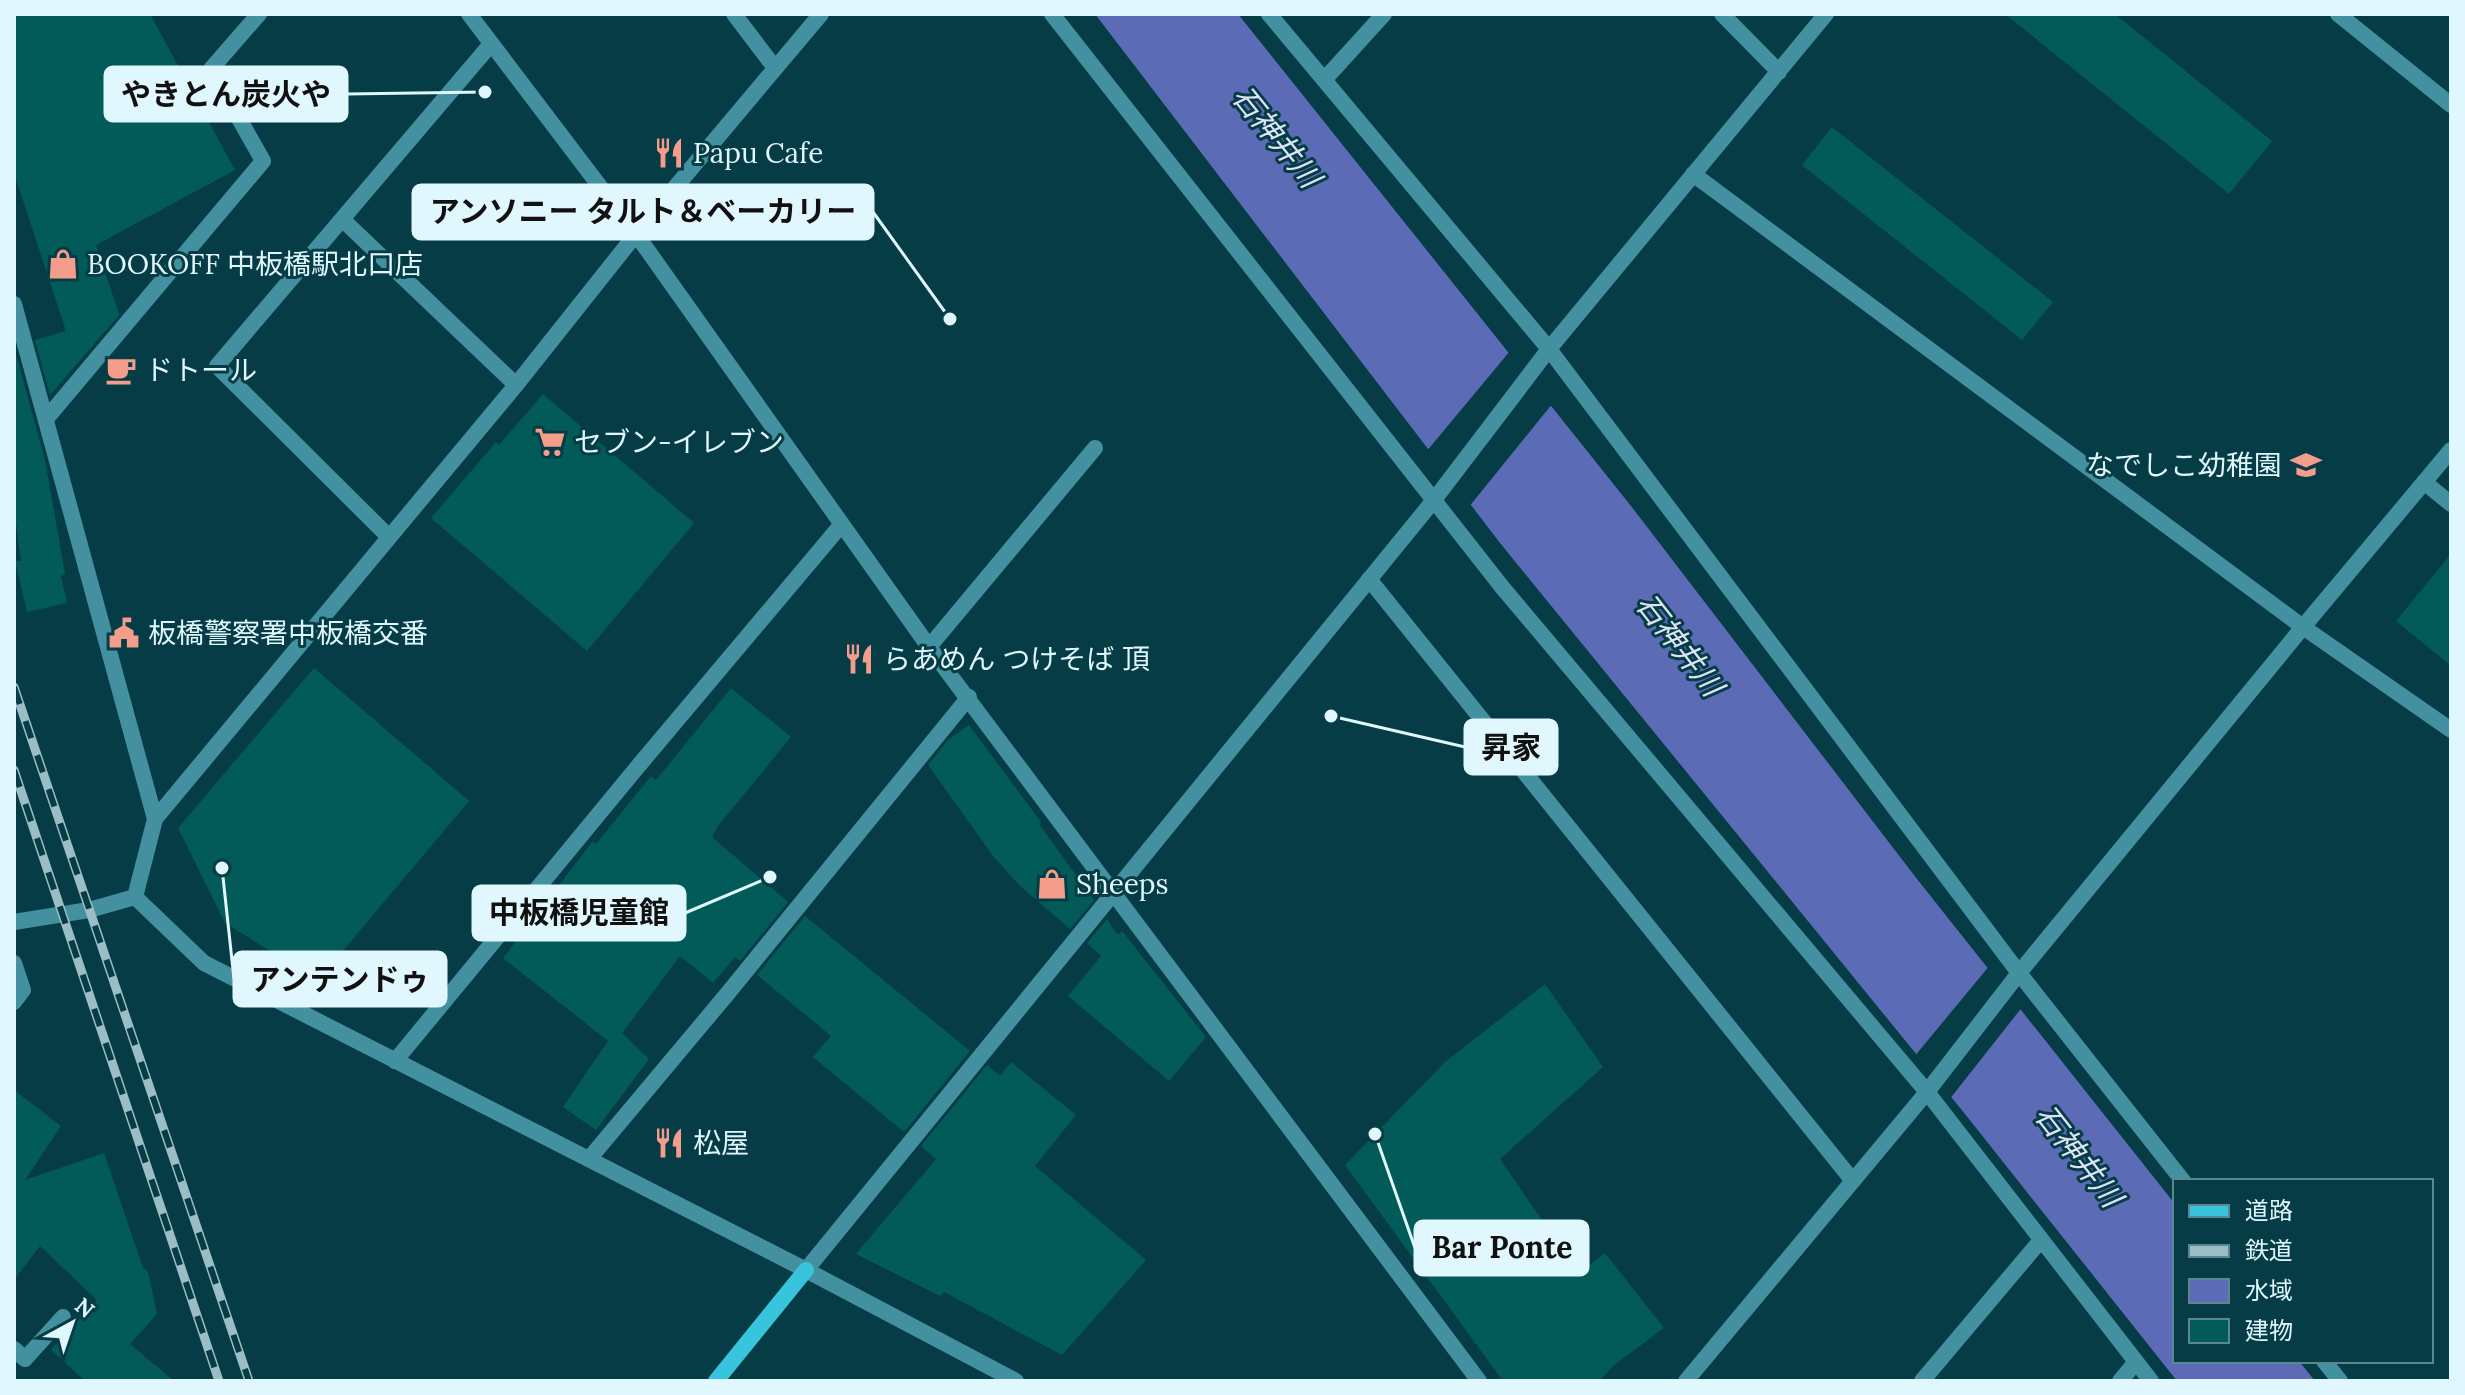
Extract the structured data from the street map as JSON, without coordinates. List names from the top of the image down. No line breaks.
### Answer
{"water":["石神井川"],"places":{"other":["やきとん炭火や","アンソニー タルト＆ベーカリー","昇家","アンテンドゥ","中板橋児童館","Bar Ponte"],"restaurant":["Papu Cafe","らあめん つけそば 頂","松屋"],"shop":["BOOKOFF 中板橋駅北口店","Sheeps"],"cafe":["ドトール"],"supermarket":["セブン-イレブン"],"school or university":["なでしこ幼稚園"],"public building":["板橋警察署中板橋交番"]},"legend":["道路","鉄道","水域","建物"],"north":"top right"}
